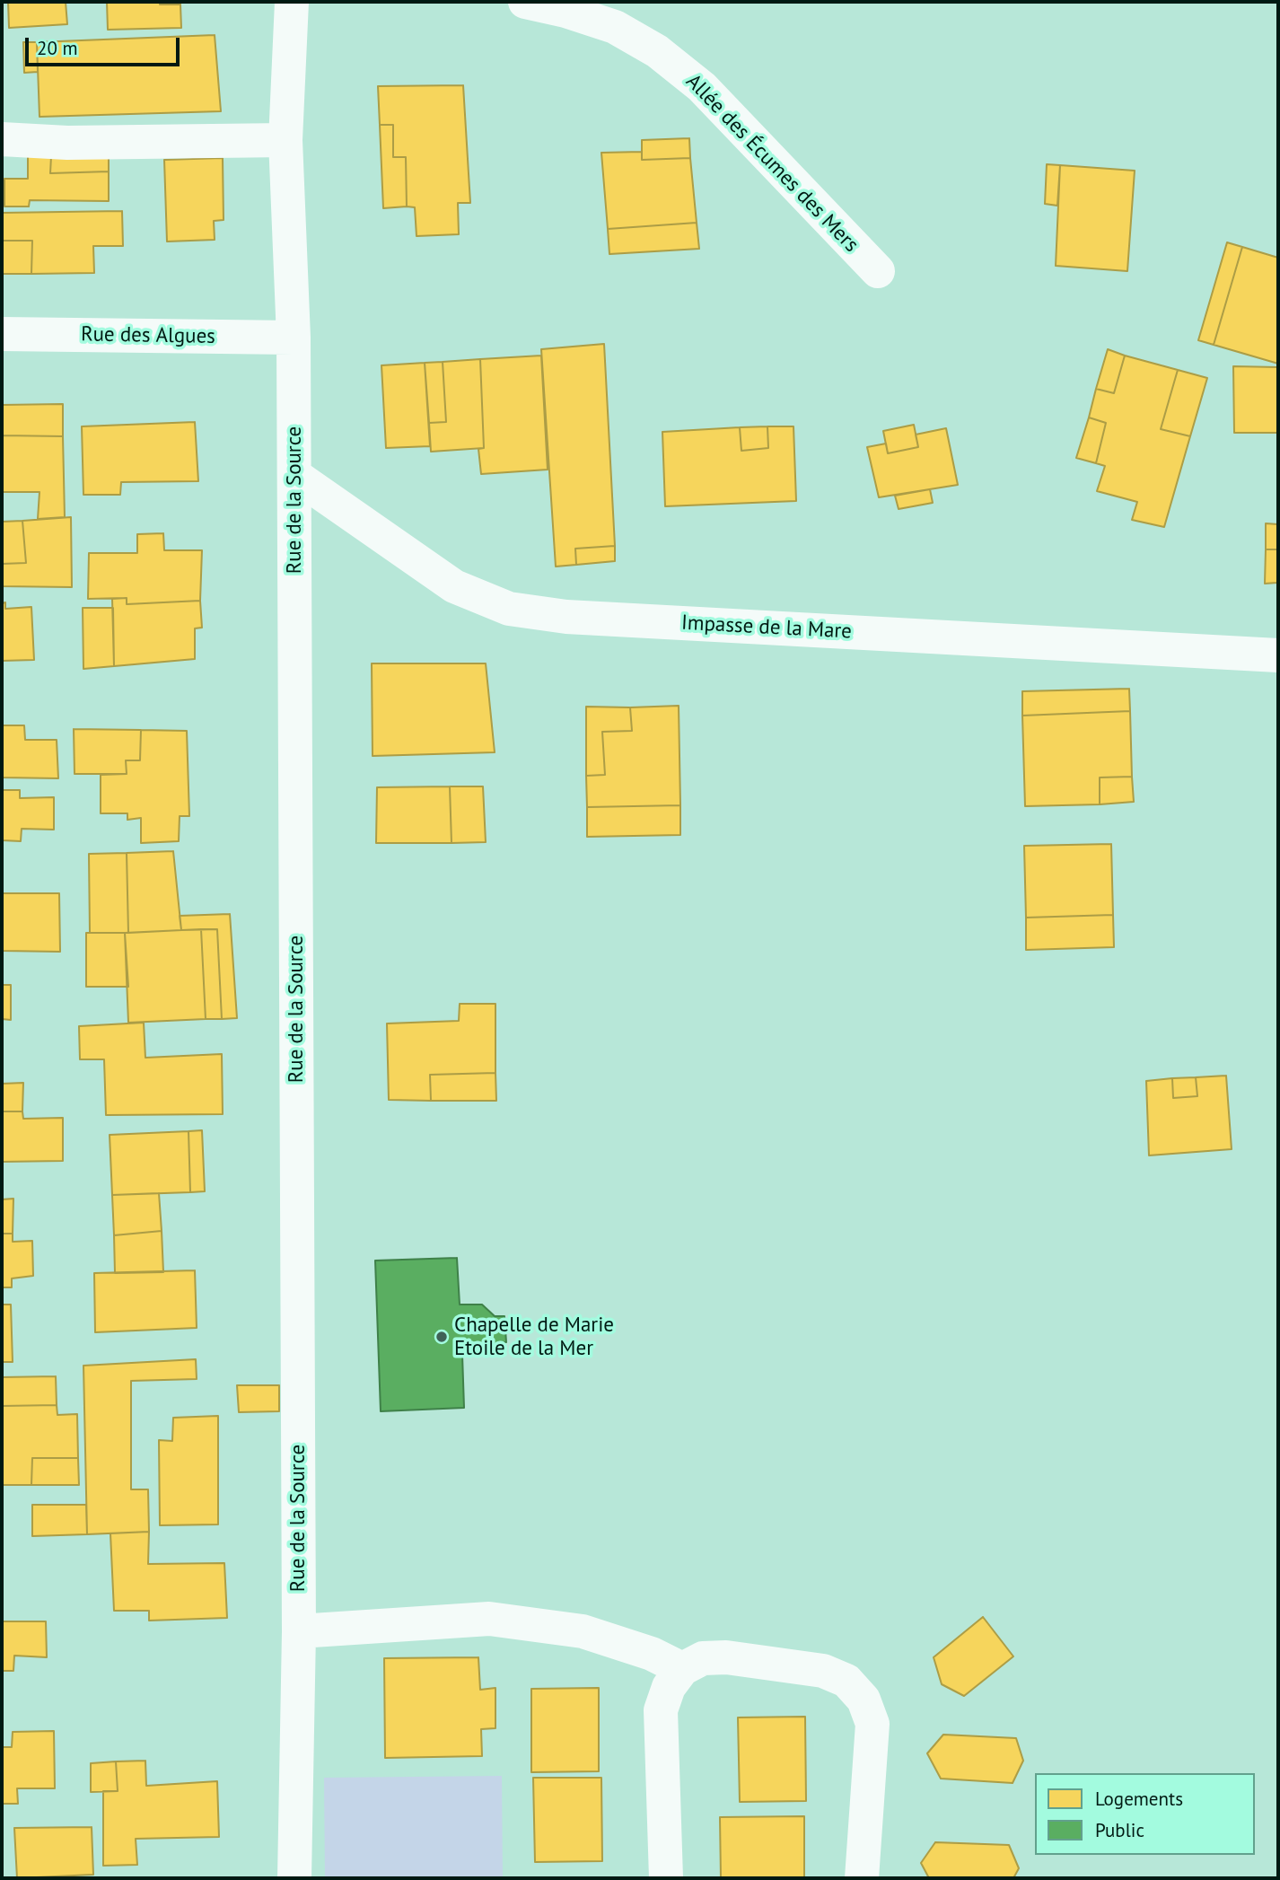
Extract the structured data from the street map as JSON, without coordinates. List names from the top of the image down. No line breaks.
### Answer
{"streets":{"street":["Allée des Écumes des Mers","Rue des Algues","Rue de la Source","Impasse de la Mare"]},"crossings":[["Rue des Algues","Rue de la Source"],["Rue de la Source","Impasse de la Mare"]],"places":["Chapelle de Marie Etoile de la Mer"],"legend":["Logements","Public"],"scale_bar":"20 m"}
